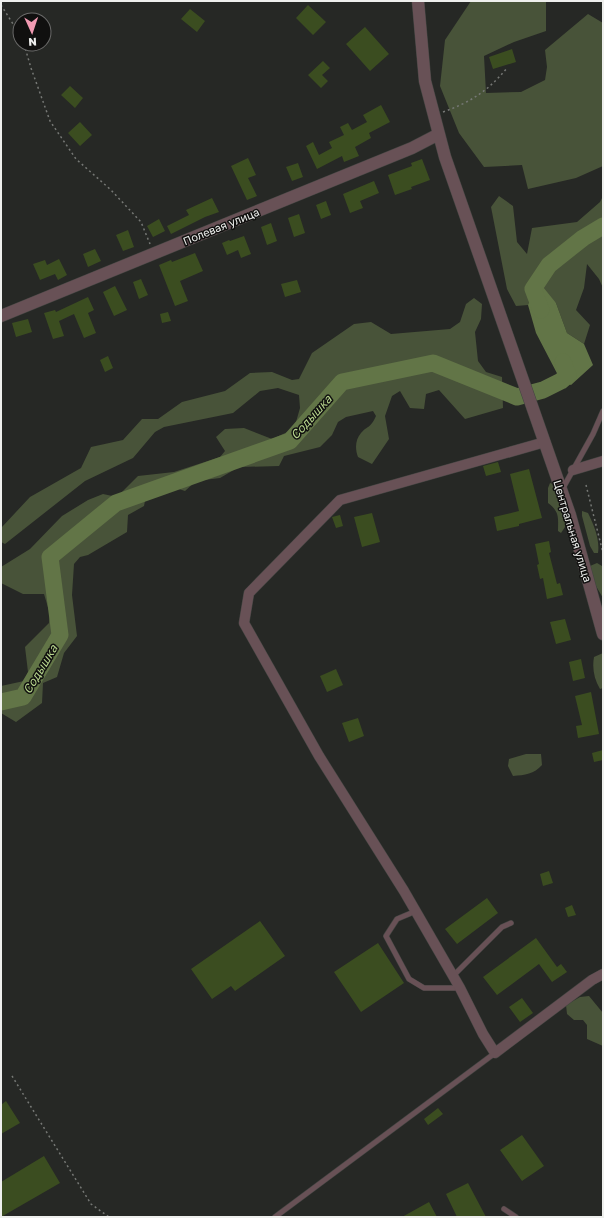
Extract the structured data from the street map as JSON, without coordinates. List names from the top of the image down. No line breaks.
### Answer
{"streets":{"street":["Полевая улица","Центральная улица"]},"crossings":[["Полевая улица","Центральная улица"]],"water":["Содышка"],"north":"bottom"}
